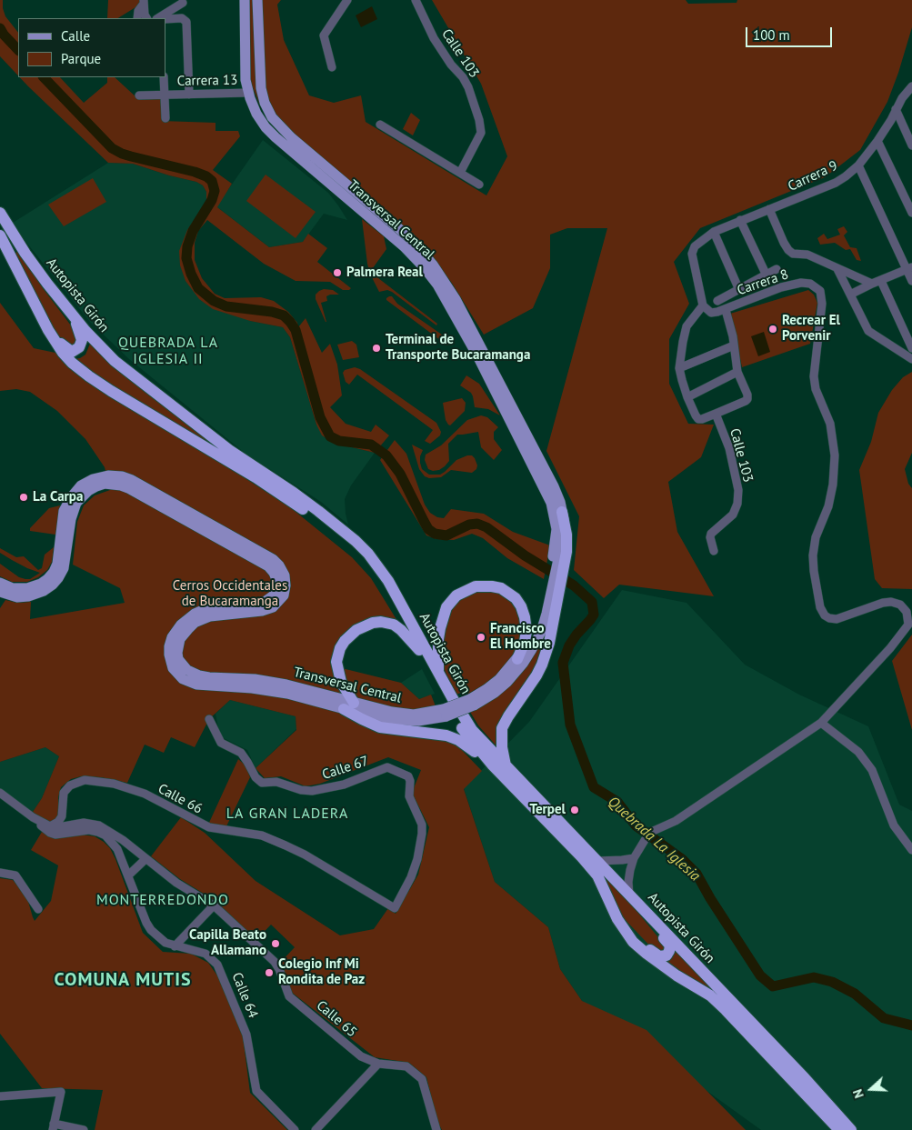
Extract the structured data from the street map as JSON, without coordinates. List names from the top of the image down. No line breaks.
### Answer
{"streets":{"highway":["Autopista Girón"],"main road":["Transversal Central"],"street":["Calle 103","Carrera 13","Carrera 9","Carrera 8","Calle 67","Calle 66","Calle 64","Calle 65"]},"crossings":[["Calle 103","Carrera 9"],["Calle 103","Carrera 8"],["Carrera 13","Transversal Central"],["Carrera 9","Carrera 8"],["Calle 67","Calle 66"],["Calle 64","Calle 65"]],"districts":["QUEBRADA LA IGLESIA II","LA GRAN LADERA","MONTERREDONDO","COMUNA MUTIS"],"water":["Quebrada La Iglesia"],"parks":["Cerros Occidentales de Bucaramanga"],"places":["Palmera Real","Recrear El Porvenir","Terminal de Transporte Bucaramanga","La Carpa","Francisco El Hombre","Terpel","Capilla Beato Allamano","Colegio Inf Mi Rondita de Paz"],"legend":["Calle","Parque"],"scale_bar":"100 m","north":"left"}
